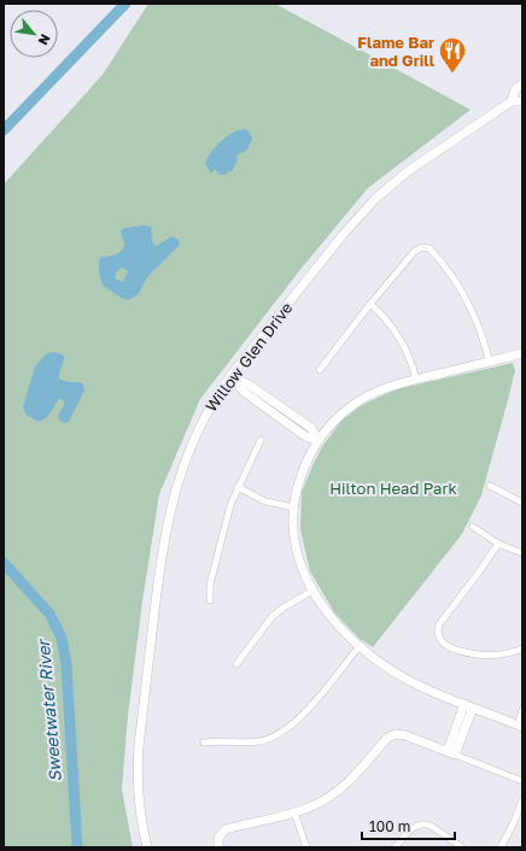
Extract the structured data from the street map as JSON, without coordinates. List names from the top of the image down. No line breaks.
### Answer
{"streets":{"street":["Willow Glen Drive"]},"water":["Sweetwater River"],"parks":["Hilton Head Park"],"places":{"restaurant":["Flame Bar and Grill"]},"scale_bar":"100 m","north":"bottom right"}
